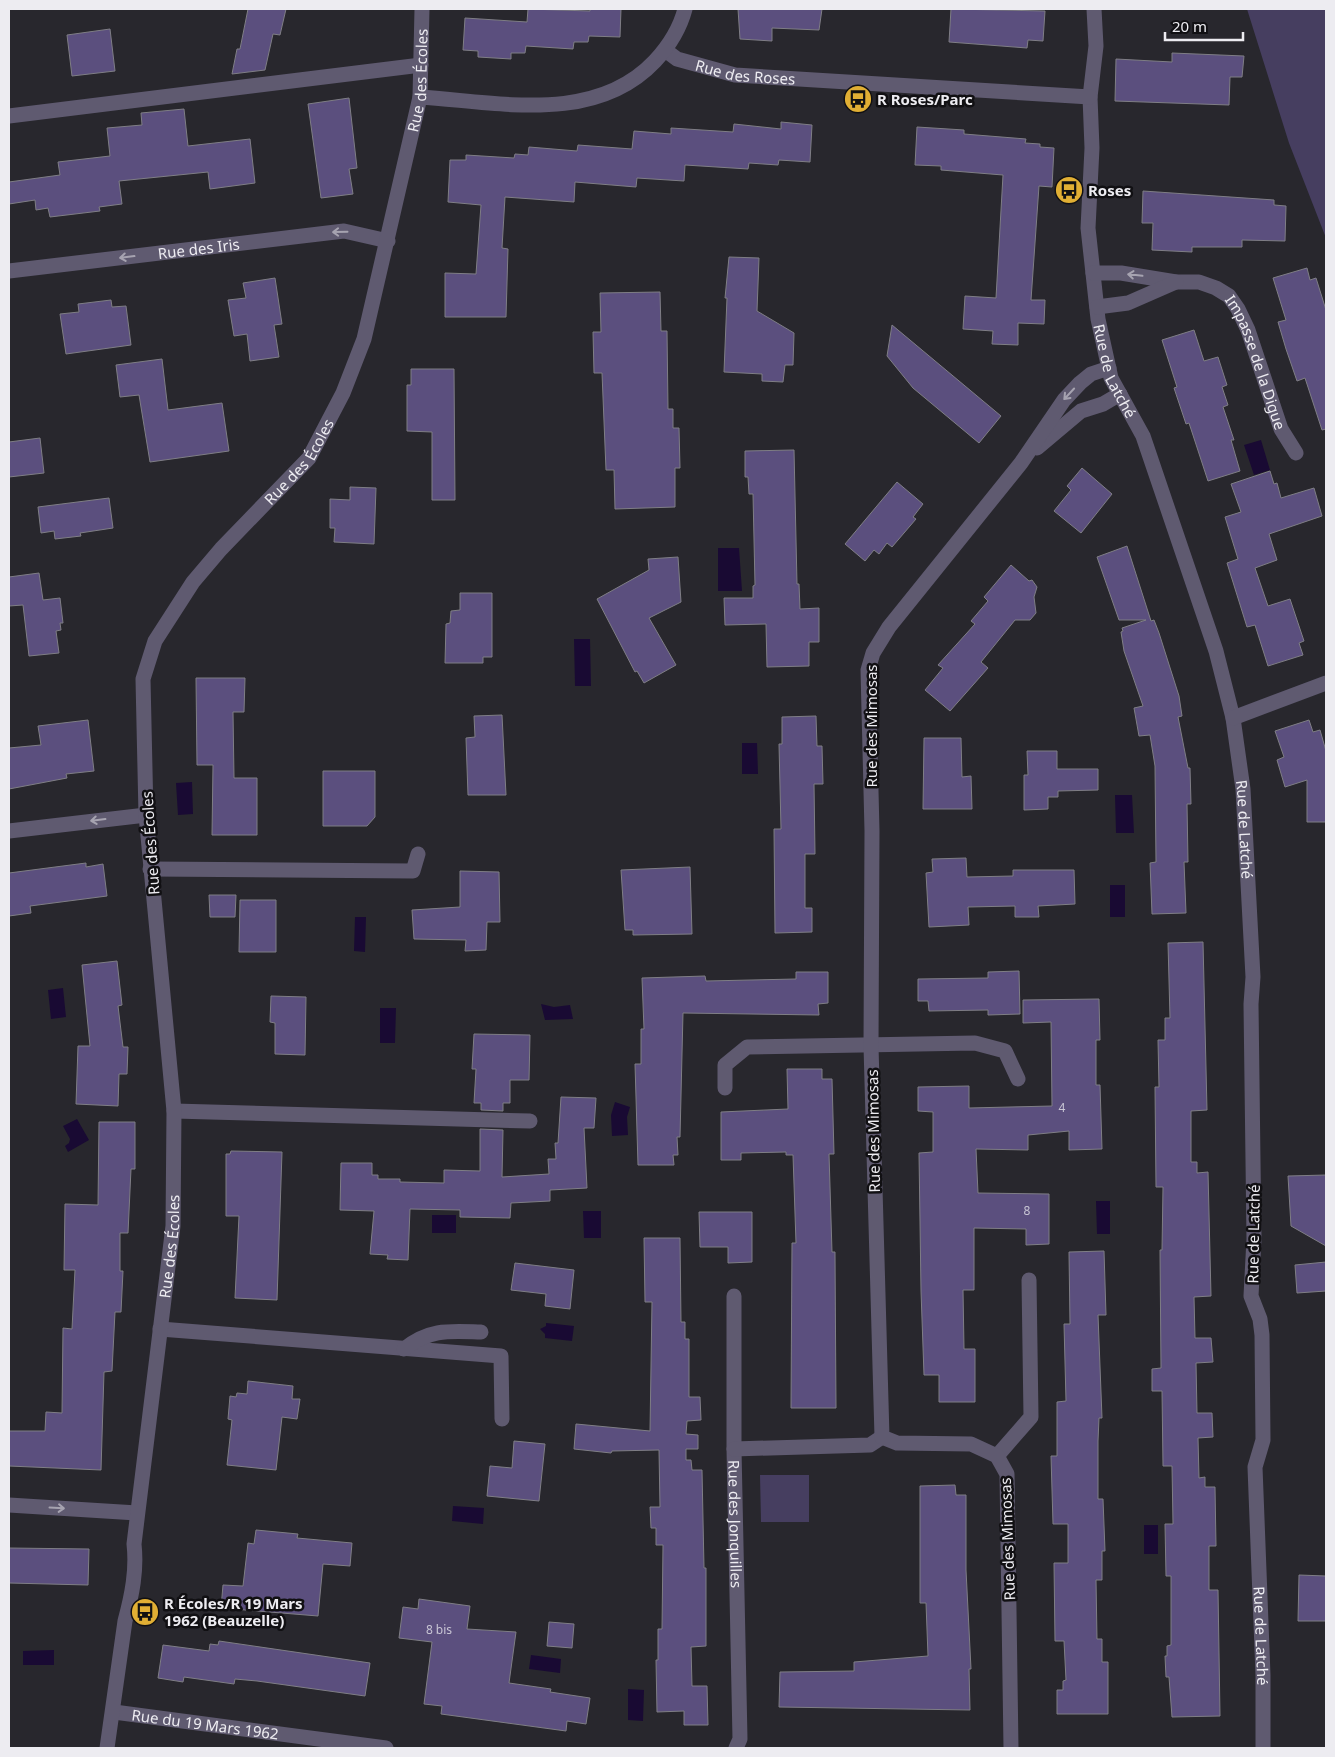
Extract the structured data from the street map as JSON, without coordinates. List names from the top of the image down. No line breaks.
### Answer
{"streets":{"street":["Rue des Roses","Rue des Écoles","Rue des Iris","Impasse de la Digue","Rue de Latché","Rue des Mimosas","Rue des Jonquilles","Rue du 19 Mars 1962"]},"crossings":[["Rue des Roses","Rue de Latché"],["Rue des Écoles","Rue des Iris"],["Rue des Écoles","Rue du 19 Mars 1962"],["Impasse de la Digue","Rue de Latché"],["Rue de Latché","Rue des Mimosas"],["Rue des Mimosas","Rue des Jonquilles"]],"one_way":["Rue des Iris"],"places":{"bus stop":["R Roses/Parc","Roses","R Écoles/R 19 Mars 1962 (Beauzelle)"]},"house_numbers":["4","8","8 bis"],"scale_bar":"20 m"}
